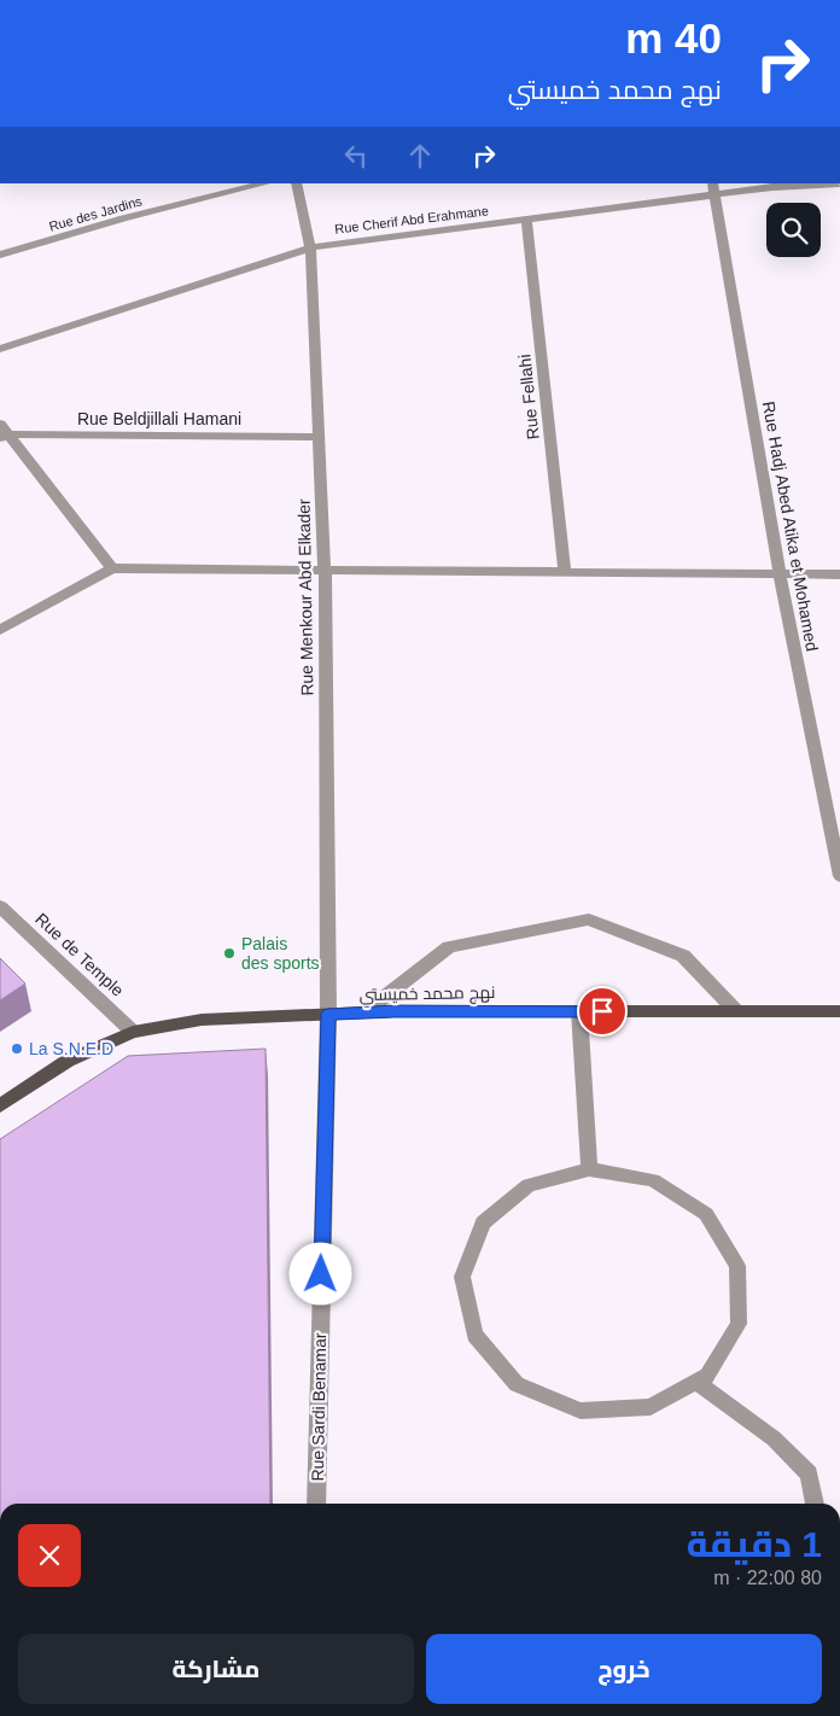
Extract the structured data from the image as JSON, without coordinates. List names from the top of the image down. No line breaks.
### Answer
{"streets":{"main road":["نهج محمد خميستي"],"street":["Rue des Jardins","Rue Cherif Abd Erahmane","Rue Fellahi","Rue Beldjillali Hamani","Rue Hadj Abed Atika et Mohamed","Rue Menkour Abd Elkader","Rue de Temple","Rue Sardi Benamar"]},"crossings":[["Rue Cherif Abd Erahmane","Rue Fellahi"],["Rue Cherif Abd Erahmane","Rue Hadj Abed Atika et Mohamed"],["Rue Cherif Abd Erahmane","Rue Menkour Abd Elkader"],["Rue Beldjillali Hamani","Rue Menkour Abd Elkader"],["Rue Menkour Abd Elkader","نهج محمد خميستي"],["Rue Menkour Abd Elkader","Rue Sardi Benamar"],["Rue de Temple","نهج محمد خميستي"],["نهج محمد خميستي","Rue Sardi Benamar"]],"places":["Palais des sports","La S.N.E.D"],"page":{"turn":["40 m","نهج محمد خميستي"],"heading":["1 دقيقة","80 m · 22:00"],"buttons":["خروج","مشاركة"]}}
